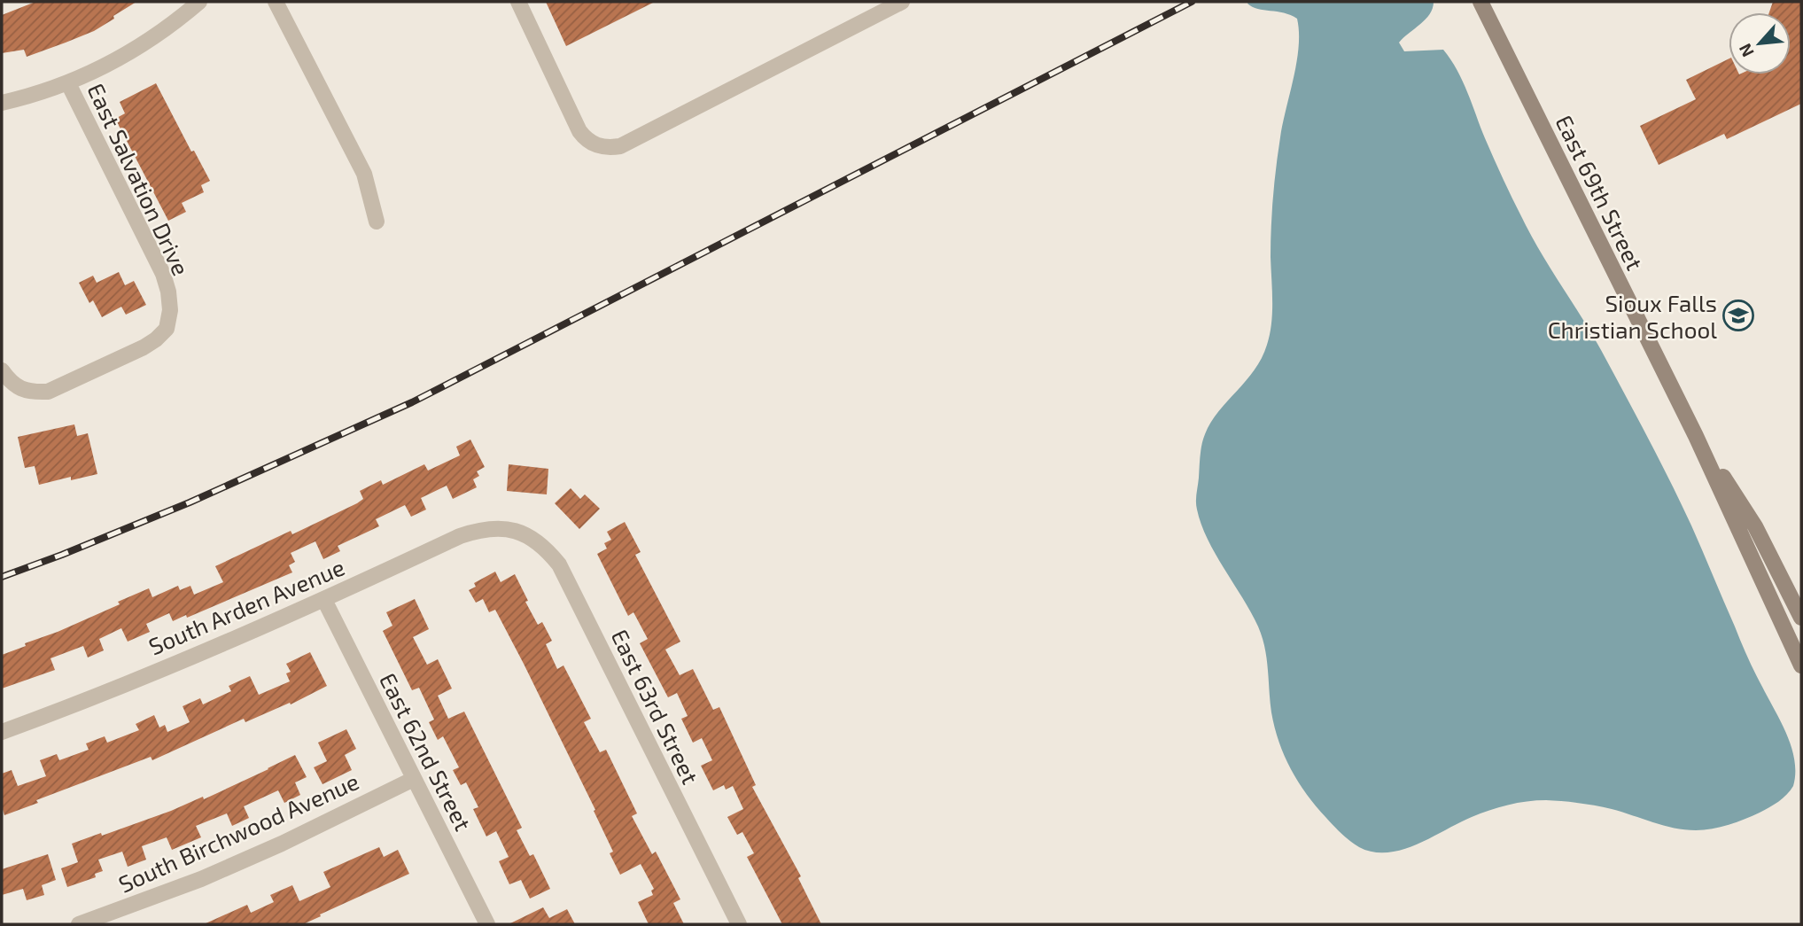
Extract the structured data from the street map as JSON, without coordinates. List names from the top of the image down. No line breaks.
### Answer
{"streets":{"main road":["East 69th Street"],"street":["East Salvation Drive","South Arden Avenue","East 63rd Street","East 62nd Street","South Birchwood Avenue"]},"crossings":[["South Arden Avenue","East 63rd Street"],["South Arden Avenue","East 62nd Street"],["East 62nd Street","South Birchwood Avenue"]],"places":{"school or university":["Sioux Falls Christian School"]},"north":"bottom left"}
